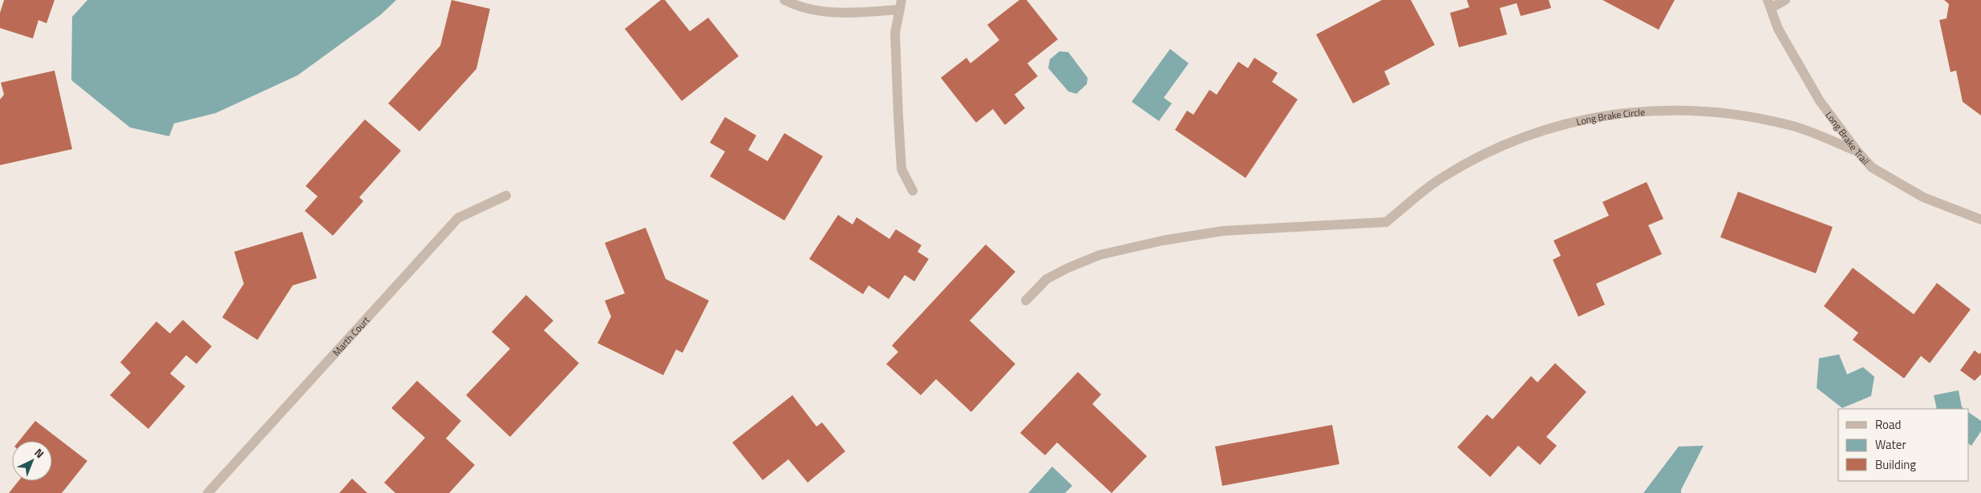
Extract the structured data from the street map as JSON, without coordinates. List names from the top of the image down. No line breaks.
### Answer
{"streets":{"street":["Long Brake Circle","Long Brake Trail","Marth Court"]},"crossings":[["Long Brake Circle","Long Brake Trail"]],"legend":["Road","Water","Building"],"north":"top right"}
